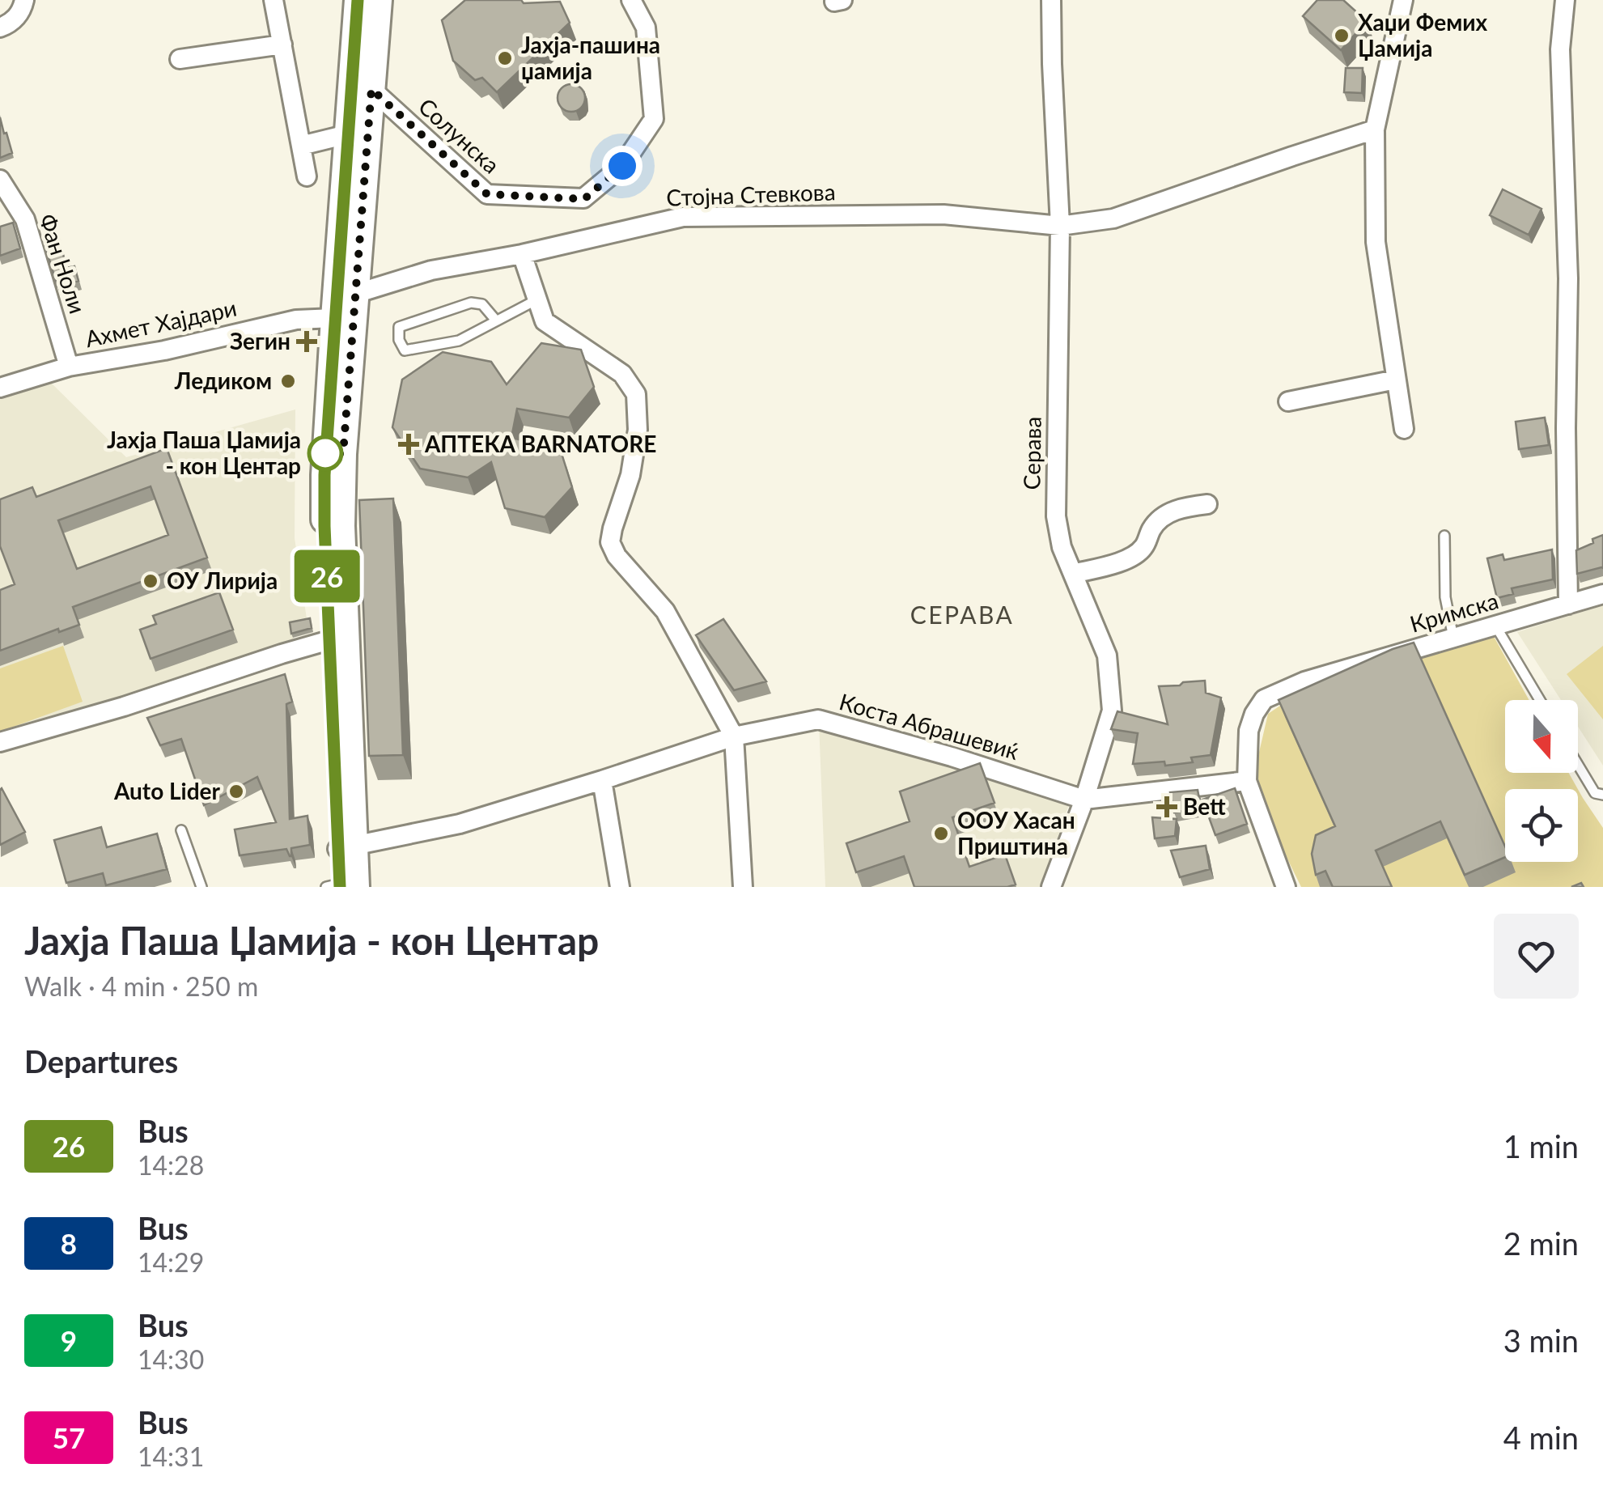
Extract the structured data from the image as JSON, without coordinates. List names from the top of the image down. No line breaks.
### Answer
{"streets":{"street":["Солунска","Стојна Стевкова","Фан Ноли","Ахмет Хајдари","Серава","Кримска","Коста Абрашевиќ"]},"crossings":[["Стојна Стевкова","Серава"],["Фан Ноли","Ахмет Хајдари"],["Серава","Коста Абрашевиќ"],["Кримска","Коста Абрашевиќ"]],"districts":["СЕРАВА"],"places":{"other":["Хаџи Фемих Џамија","Јахја-пашина џамија","Ледиком","Јахја Паша Џамија - кон Центар","ОУ Лирија","Auto Lider","ООУ Хасан Приштина"],"health":["Зегин","АПТЕКА BARNATORE","Bett"]},"lines":["bus line 26"],"north":"bottom","page":{"on_map":"26","heading":[["Јахја Паша Џамија - кон Центар","Walk · 4 min · 250 m"],"Departures"],"list":[{"mark":"26","name":"Bus","note":"14:28","value":"1 min"},{"mark":"8","name":"Bus","note":"14:29","value":"2 min"},{"mark":"9","name":"Bus","note":"14:30","value":"3 min"},{"mark":"57","name":"Bus","note":"14:31","value":"4 min"}]}}
